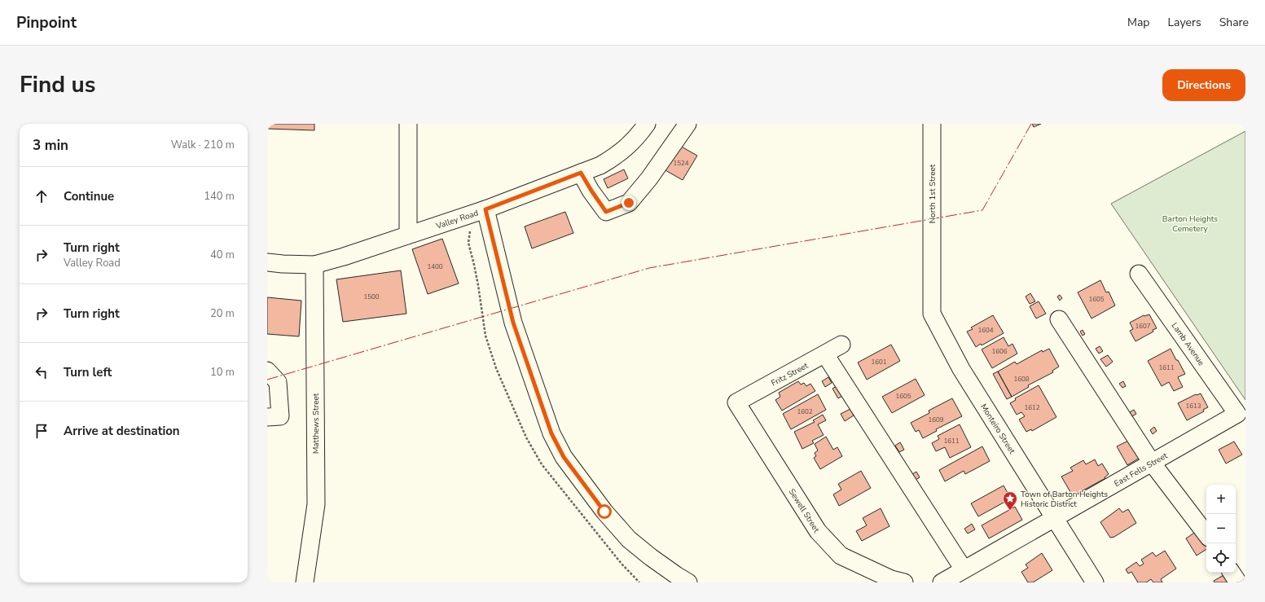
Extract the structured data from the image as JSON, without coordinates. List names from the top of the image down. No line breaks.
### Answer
{"streets":{"street":["North 1st Street","Valley Road","Lamb Avenue","Fritz Street","Matthews Street","Monteiro Street","East Fells Street","Sewell Street"]},"crossings":[["North 1st Street","Monteiro Street"],["Valley Road","Matthews Street"],["Lamb Avenue","East Fells Street"],["Fritz Street","Sewell Street"],["Monteiro Street","East Fells Street"]],"parks":["Barton Heights Cemetery"],"places":{"place":["Town of Barton Heights Historic District"]},"house_numbers":["1524","1400","1500","1605","1607","1604","1606","1601","1611","1608","1605","1613","1612","1602","1609","1611"],"page":{"header":"Pinpoint","nav":["Map","Layers","Share"],"title":"Find us","buttons":"Directions","heading":["3 min","Walk · 210 m"],"list":[["Continue","140 m"],["Turn right","Valley Road","40 m"],["Turn right","20 m"],["Turn left","10 m"],"Arrive at destination"],"map_buttons":["+","−"]}}
